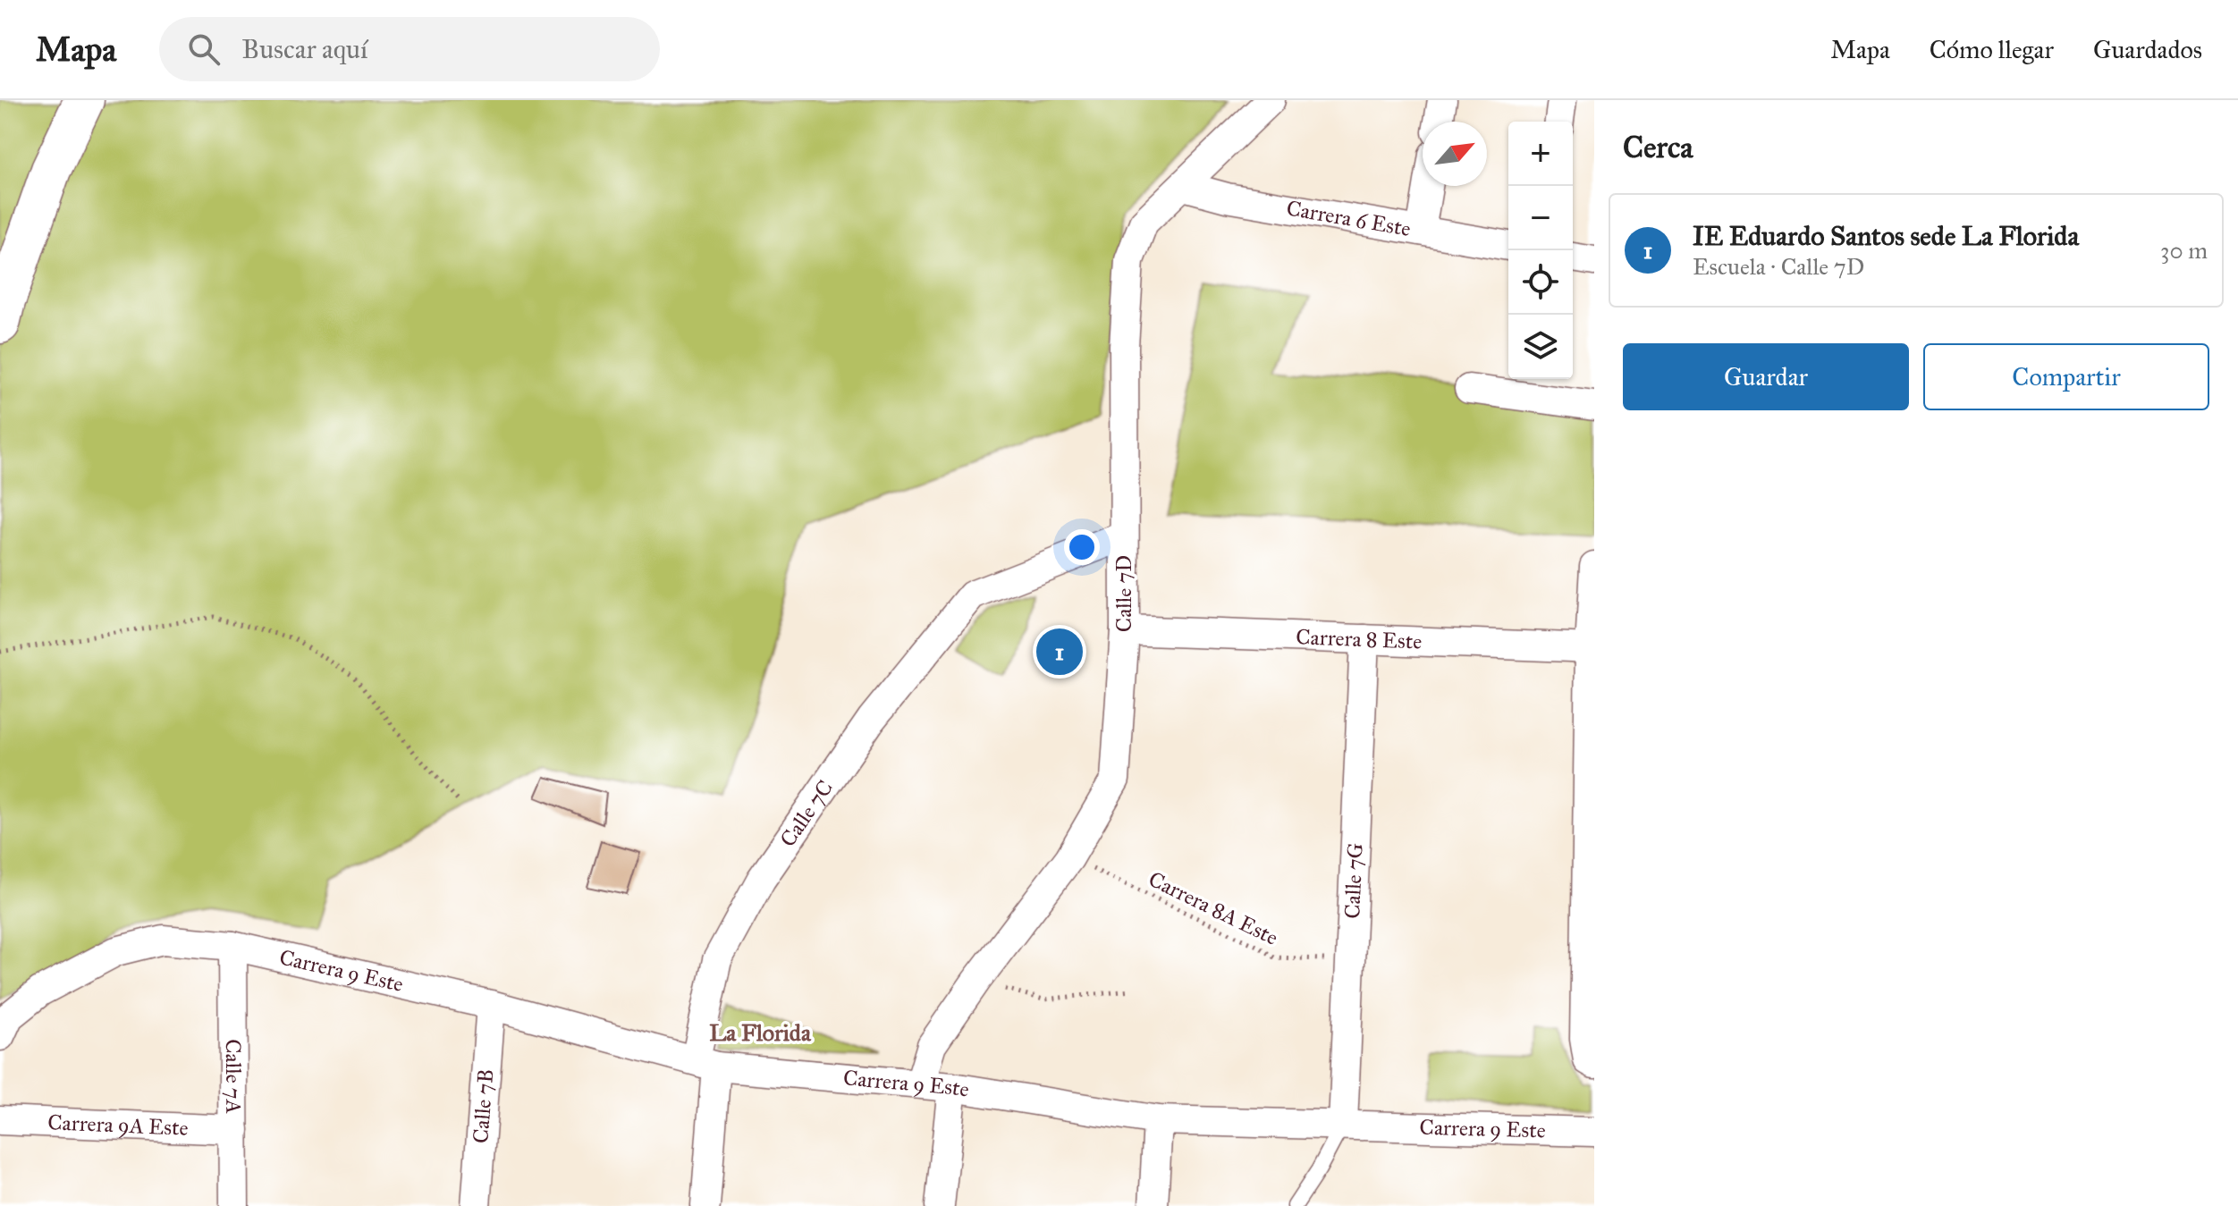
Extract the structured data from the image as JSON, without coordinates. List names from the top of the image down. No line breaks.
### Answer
{"streets":{"street":["Carrera 6 Este","Calle 7D","Carrera 8 Este","Calle 7C","Calle 7G","Carrera 9 Este","Calle 7A","Calle 7B","Carrera 9A Este"],"path":["Carrera 8A Este"]},"crossings":[["Carrera 6 Este","Calle 7D"],["Calle 7D","Carrera 8 Este"],["Calle 7D","Calle 7C"],["Calle 7D","Carrera 8A Este"],["Calle 7D","Carrera 9 Este"],["Carrera 8 Este","Calle 7G"],["Calle 7C","Carrera 9 Este"],["Calle 7G","Carrera 8A Este"],["Calle 7G","Carrera 9 Este"],["Carrera 9 Este","Calle 7A"],["Carrera 9 Este","Calle 7B"],["Calle 7A","Carrera 9A Este"]],"districts":["La Florida"],"north":"top right","page":{"header":"Mapa","search":"Buscar aquí","nav":["Mapa","Cómo llegar","Guardados"],"heading":"Cerca","map_buttons":["+","−"],"list":[{"mark":"1","name":"IE Eduardo Santos sede La Florida","note":"Escuela · Calle 7D","value":"30 m"}],"buttons":["Guardar","Compartir"],"pins":"1"}}
